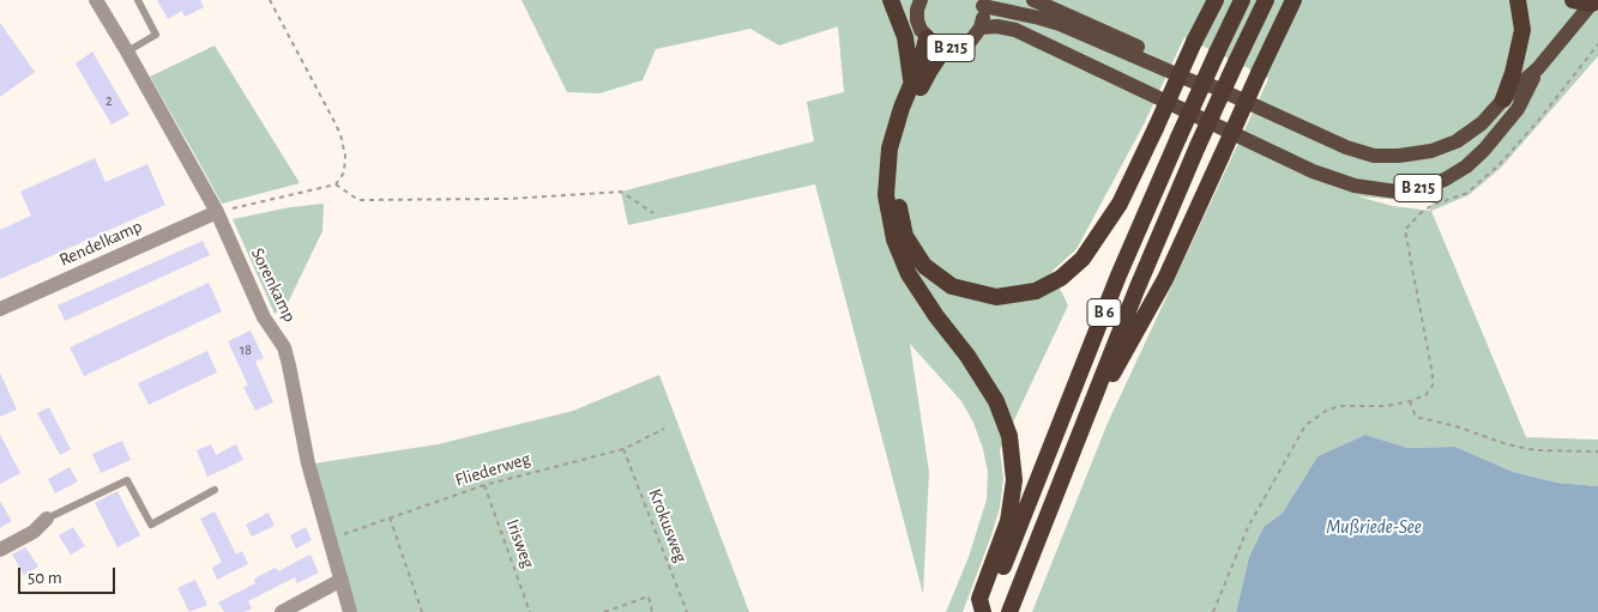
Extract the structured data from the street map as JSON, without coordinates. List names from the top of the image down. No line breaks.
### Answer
{"streets":{"highway":["B 6"],"main road":["B 215"],"street":["Rendelkamp","Sorenkamp"],"path":["Fliederweg","Krokusweg","Irisweg"]},"crossings":[["Rendelkamp","Sorenkamp"],["Sorenkamp","Fliederweg"],["Fliederweg","Krokusweg"],["Fliederweg","Irisweg"]],"water":["Mußriede-See"],"house_numbers":["2","18"],"scale_bar":"50 m"}
